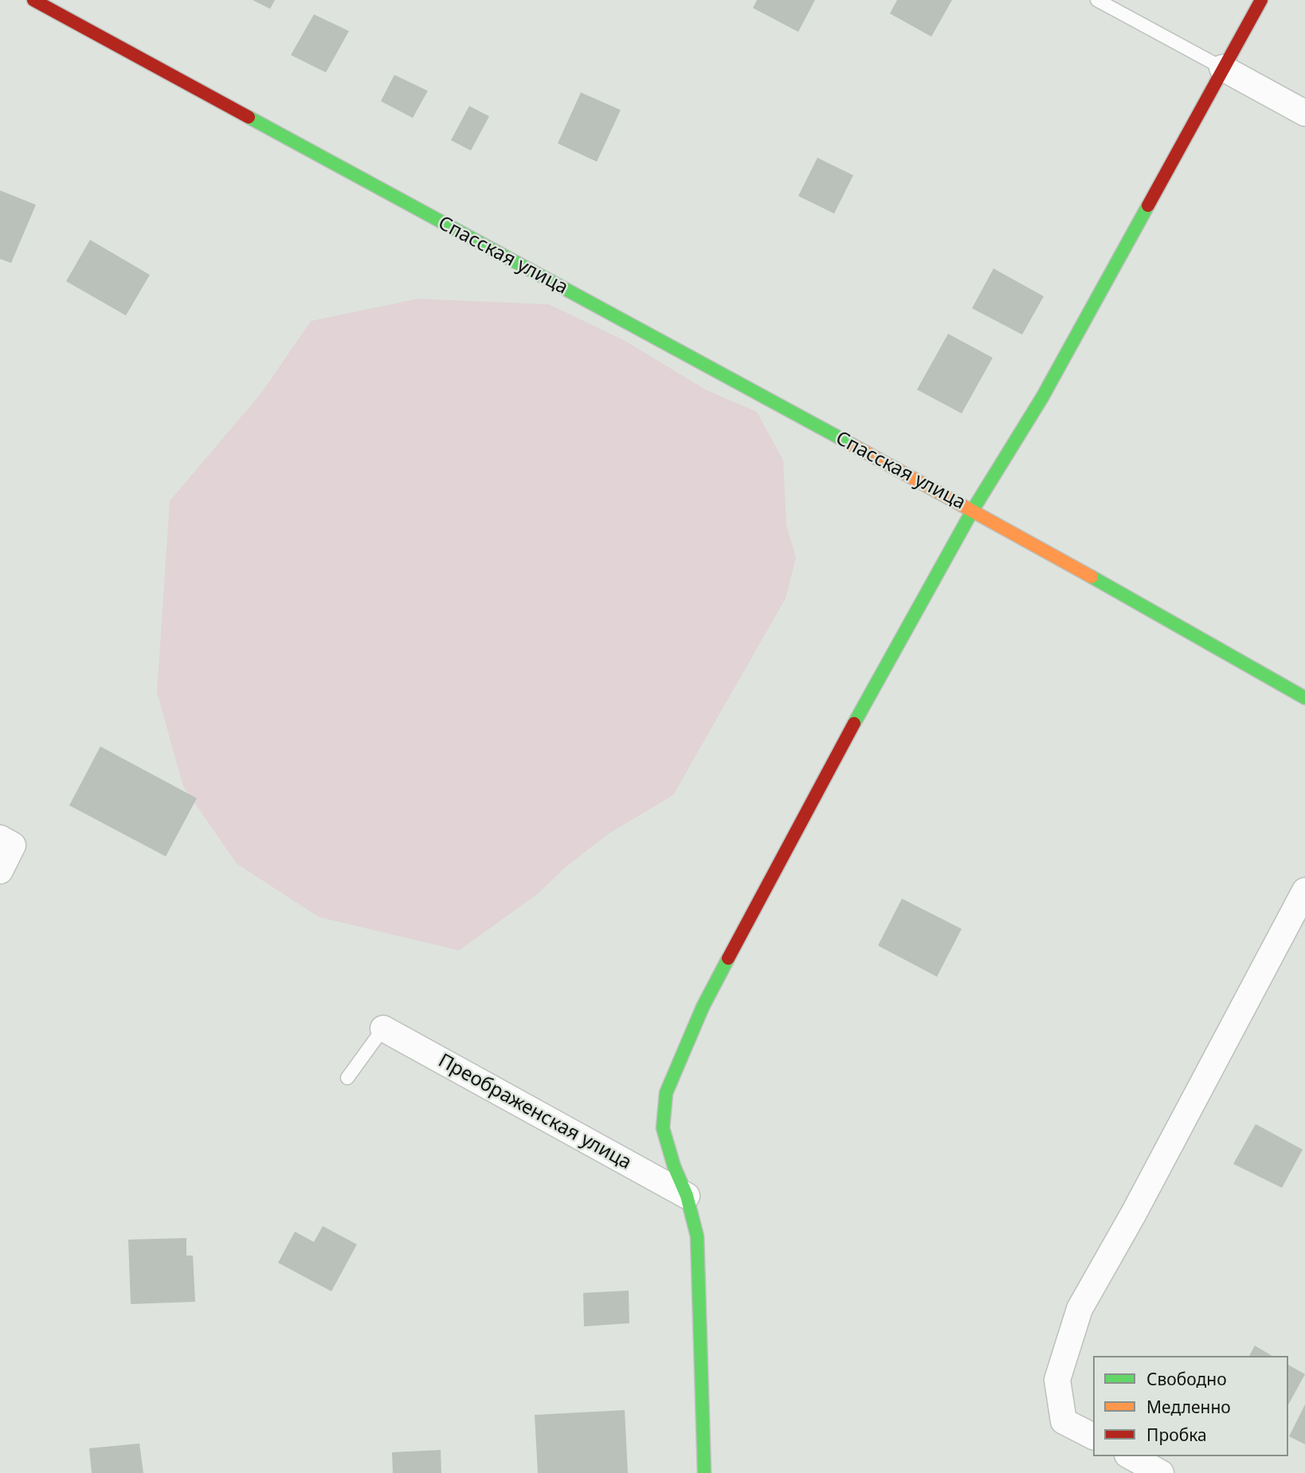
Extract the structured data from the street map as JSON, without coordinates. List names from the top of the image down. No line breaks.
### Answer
{"streets":{"street":["Спасская улица","Преображенская улица"]},"legend":["Свободно","Медленно","Пробка"]}
